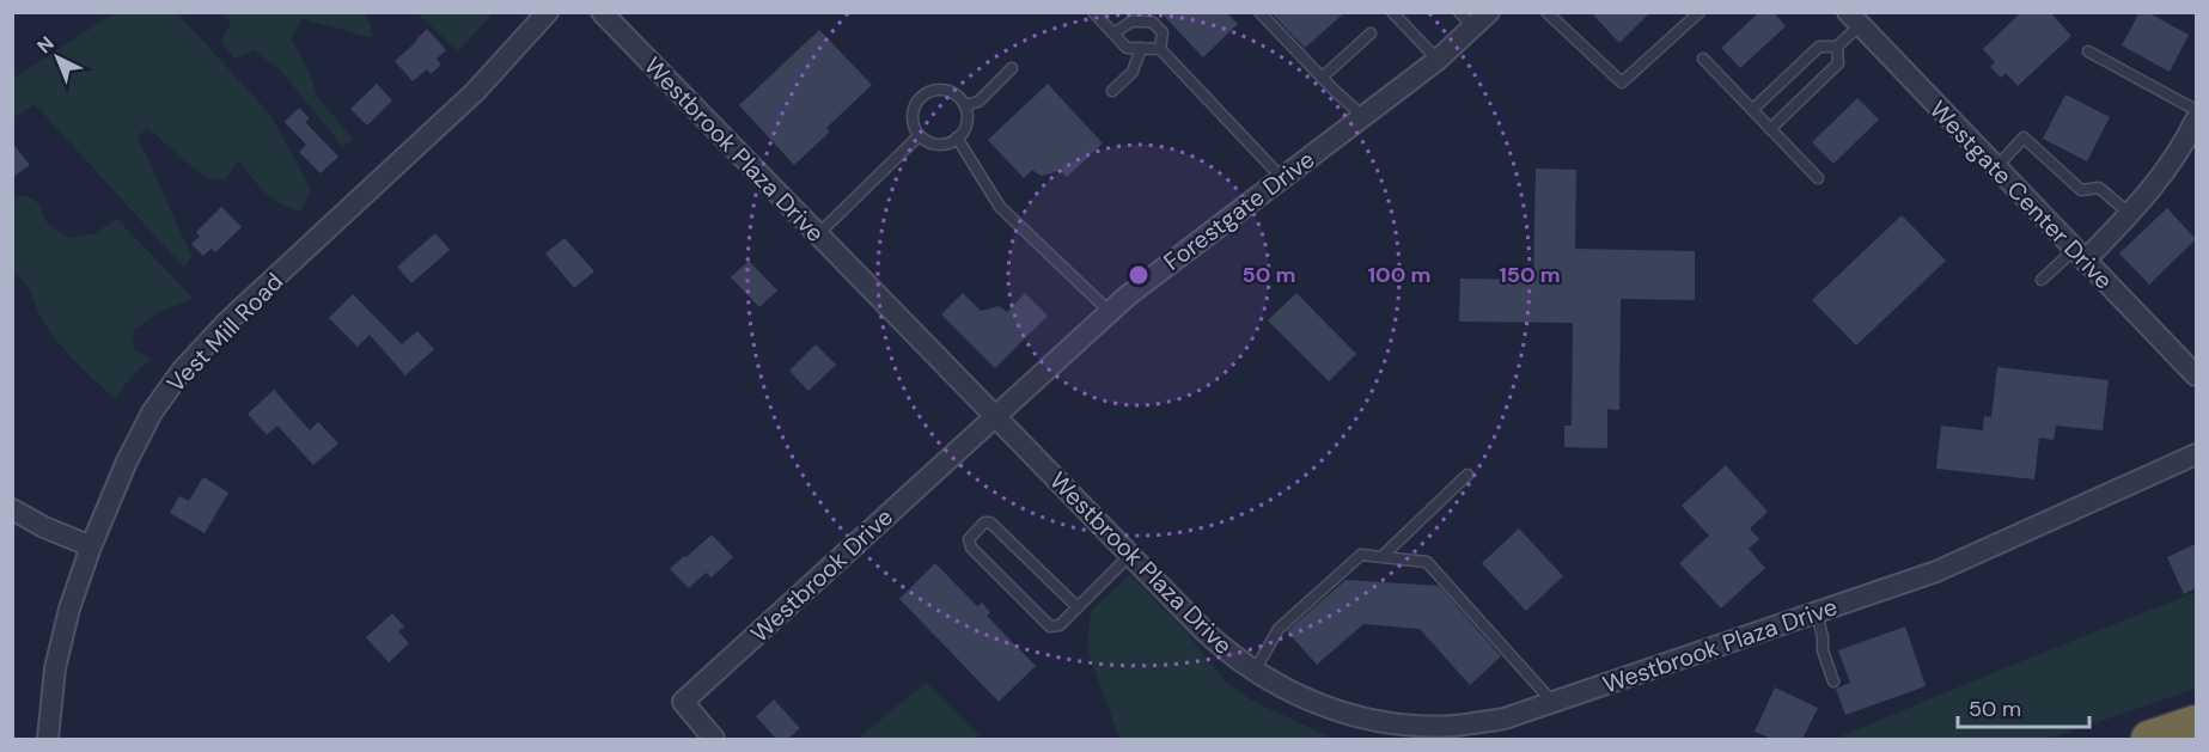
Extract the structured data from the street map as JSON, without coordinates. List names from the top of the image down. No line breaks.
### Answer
{"streets":{"street":["Westbrook Plaza Drive","Westgate Center Drive","Forestgate Drive","Vest Mill Road","Westbrook Drive"]},"crossings":[["Westbrook Plaza Drive","Forestgate Drive"],["Westbrook Plaza Drive","Westbrook Drive"],["Forestgate Drive","Westbrook Drive"]],"scale_bar":"50 m","north":"top left","rings":["50 m","100 m","150 m"]}
